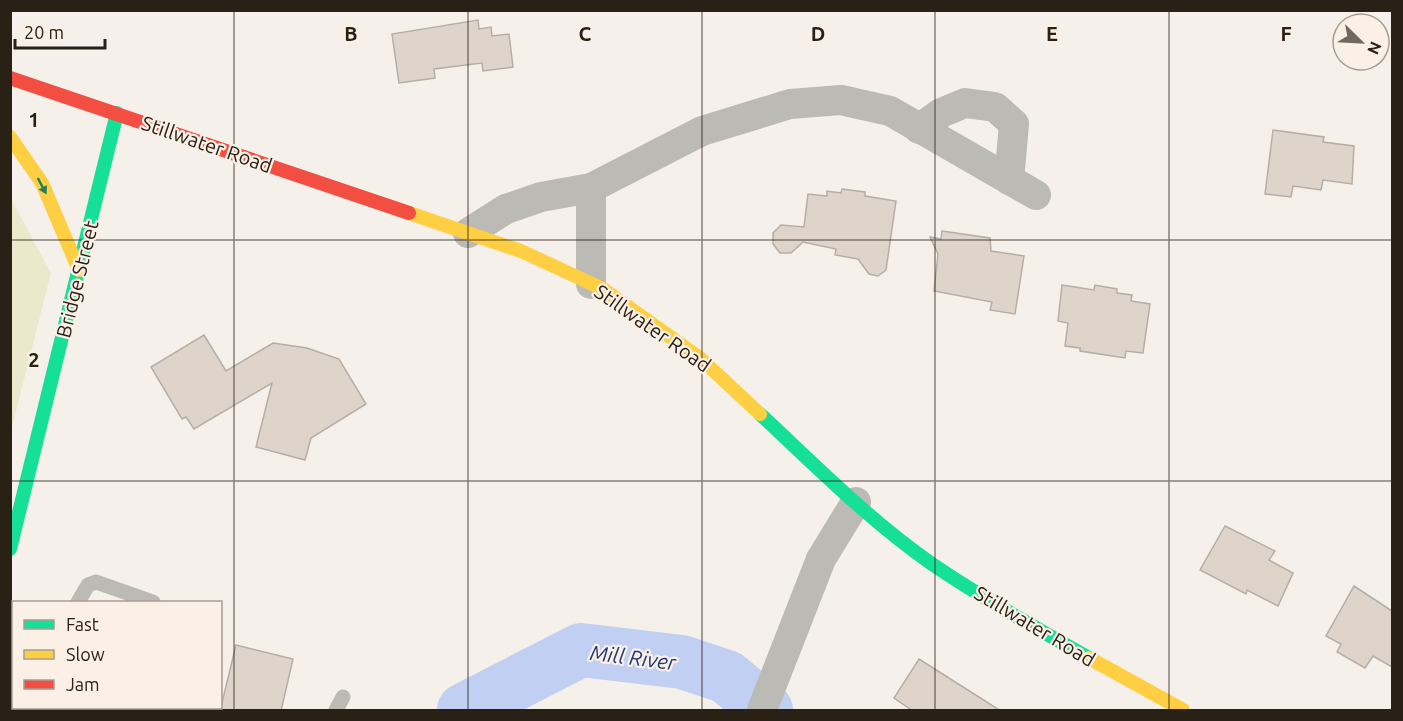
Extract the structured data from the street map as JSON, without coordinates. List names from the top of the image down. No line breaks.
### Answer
{"streets":{"main road":["Stillwater Road","Bridge Street"]},"crossings":[["Stillwater Road","Bridge Street"]],"water":["Mill River"],"legend":["Fast","Slow","Jam"],"scale_bar":"20 m","north":"bottom right","grid":{"columns":["B","C","D","E","F"],"rows":["1","2"]}}
